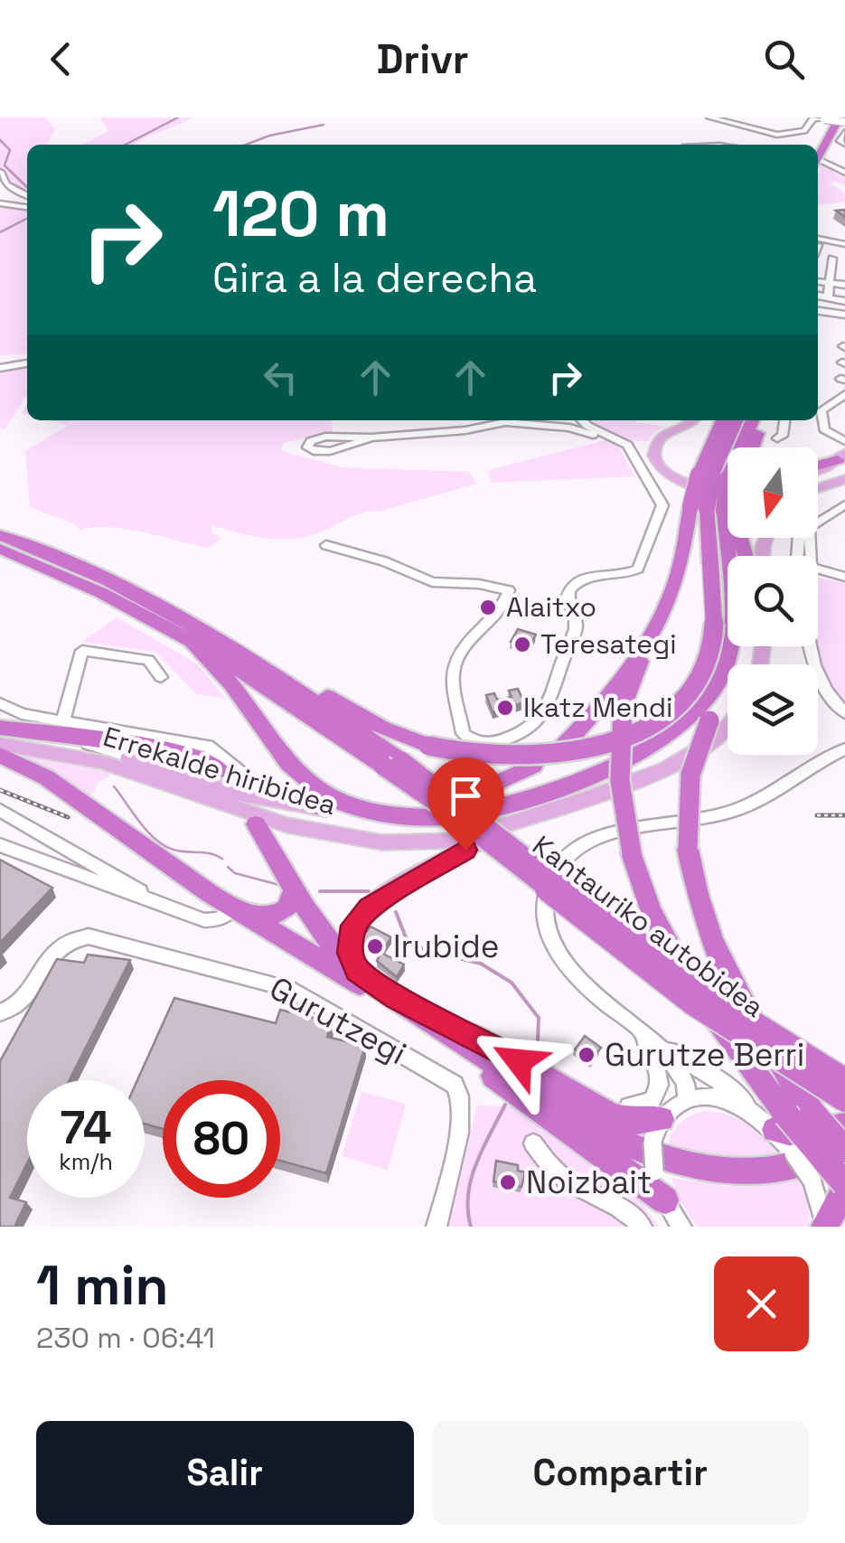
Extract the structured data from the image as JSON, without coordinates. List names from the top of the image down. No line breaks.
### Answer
{"streets":{"highway":["Kantauriko autobidea"],"main road":["Errekalde hiribidea"],"street":["Gurutzegi"]},"places":["Alaitxo","Teresategi","Ikatz Mendi","Irubide","Gurutze Berri","Noizbait"],"north":"bottom","page":{"header":"Drivr","turn":["120 m","Gira a la derecha"],"speed":"74 km/h","limit":"80","heading":["1 min","230 m · 06:41"],"buttons":["Salir","Compartir"]}}
